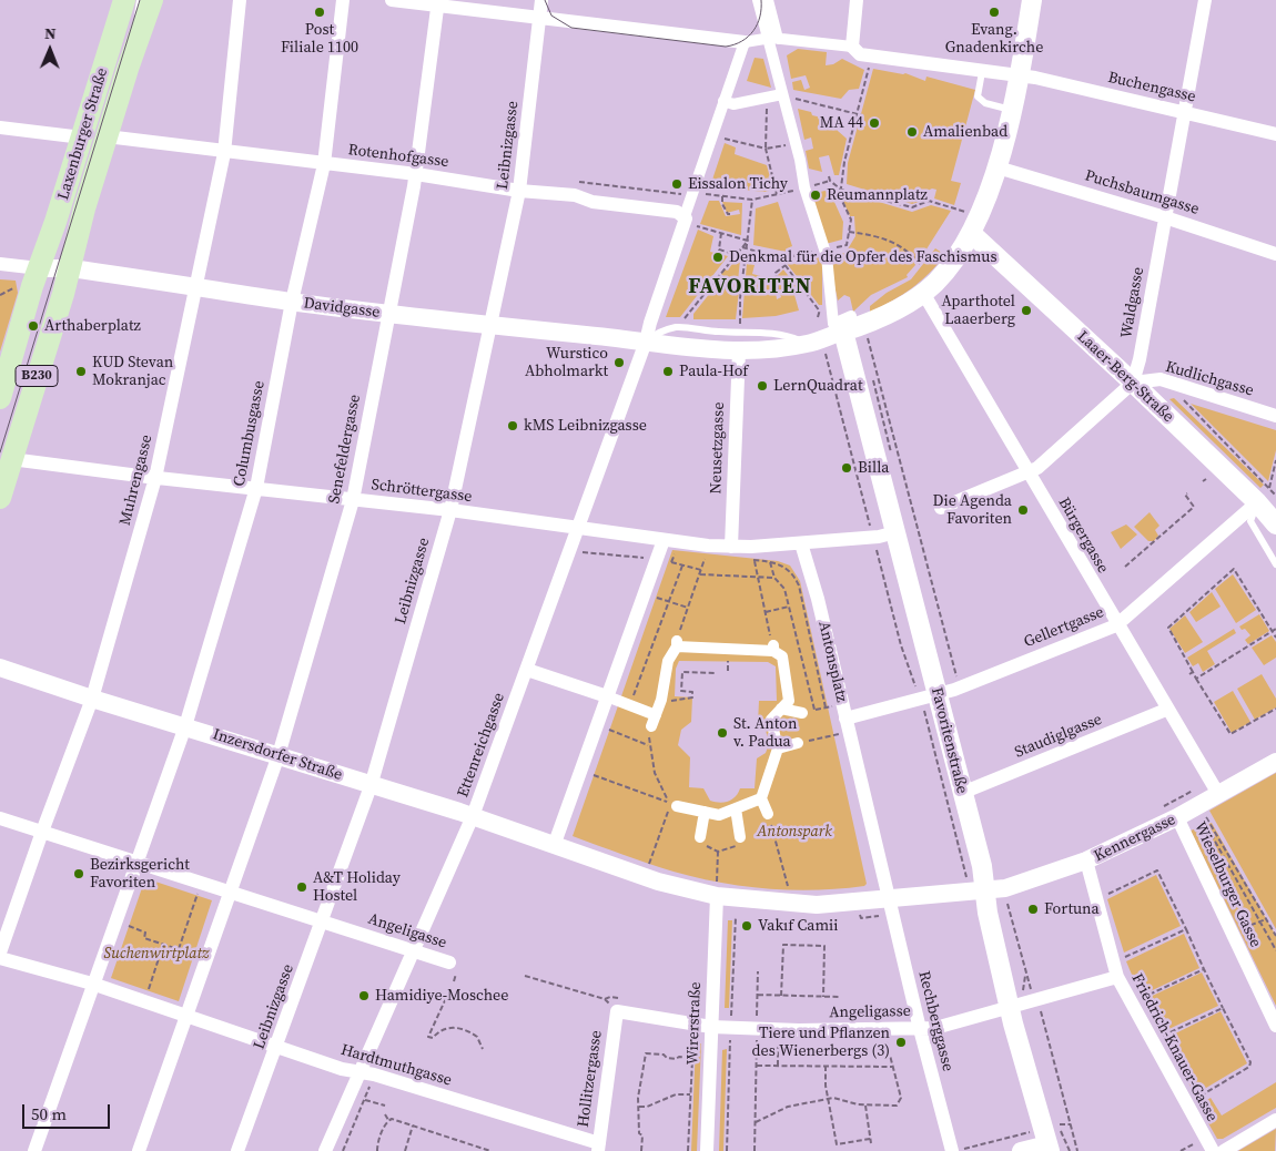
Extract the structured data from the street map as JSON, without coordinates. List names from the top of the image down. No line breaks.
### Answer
{"streets":{"main road":["Laxenburger Straße","B230","Laaer-Berg-Straße","Favoritenstraße"],"street":["Buchengasse","Leibnizgasse","Rotenhofgasse","Puchsbaumgasse","Waldgasse","Davidgasse","Kudlichgasse","Columbusgasse","Neusetzgasse","Senefeldergasse","Muhrengasse","Schröttergasse","Bürgergasse","Gellertgasse","Antonsplatz","Staudiglgasse","Ettenreichgasse","Inzersdorfer Straße","Kennergasse","Wieselburger Gasse","Angeligasse","Rechberggasse","Wirerstraße","Friedrich-Knauer-Gasse","Hardtmuthgasse","Hollitzergasse"]},"crossings":[["Buchengasse","Waldgasse"],["Laxenburger Straße","Rotenhofgasse"],["Laxenburger Straße","Davidgasse"],["Laxenburger Straße","B230"],["Leibnizgasse","Rotenhofgasse"],["Leibnizgasse","Davidgasse"],["Leibnizgasse","Schröttergasse"],["Leibnizgasse","Inzersdorfer Straße"],["Leibnizgasse","Angeligasse"],["Leibnizgasse","Hardtmuthgasse"],["Rotenhofgasse","Columbusgasse"],["Rotenhofgasse","Senefeldergasse"],["Rotenhofgasse","Muhrengasse"],["Puchsbaumgasse","Waldgasse"],["Waldgasse","Laaer-Berg-Straße"],["Waldgasse","Kudlichgasse"],["Davidgasse","B230"],["Davidgasse","Columbusgasse"],["Davidgasse","Senefeldergasse"],["Davidgasse","Muhrengasse"],["Davidgasse","Ettenreichgasse"],["B230","Schröttergasse"],["Laaer-Berg-Straße","Kudlichgasse"],["Laaer-Berg-Straße","Gellertgasse"],["Columbusgasse","Schröttergasse"],["Columbusgasse","Inzersdorfer Straße"],["Senefeldergasse","Schröttergasse"],["Senefeldergasse","Inzersdorfer Straße"],["Senefeldergasse","Angeligasse"],["Muhrengasse","Schröttergasse"],["Muhrengasse","Inzersdorfer Straße"],["Schröttergasse","Ettenreichgasse"],["Bürgergasse","Gellertgasse"],["Bürgergasse","Staudiglgasse"],["Bürgergasse","Kennergasse"],["Gellertgasse","Antonsplatz"],["Gellertgasse","Favoritenstraße"],["Antonsplatz","Rechberggasse"],["Staudiglgasse","Favoritenstraße"],["Favoritenstraße","Kennergasse"],["Favoritenstraße","Angeligasse"],["Ettenreichgasse","Inzersdorfer Straße"],["Ettenreichgasse","Angeligasse"],["Ettenreichgasse","Hardtmuthgasse"],["Kennergasse","Wieselburger Gasse"],["Kennergasse","Friedrich-Knauer-Gasse"],["Angeligasse","Rechberggasse"],["Angeligasse","Wirerstraße"],["Angeligasse","Friedrich-Knauer-Gasse"],["Angeligasse","Hollitzergasse"],["Hardtmuthgasse","Hollitzergasse"]],"districts":["FAVORITEN"],"parks":["Antonspark","Suchenwirtplatz"],"places":["Post Filiale 1100","Evang. Gnadenkirche","MA 44","Amalienbad","Eissalon Tichy","Reumannplatz","Denkmal für die Opfer des Faschismus","Aparthotel Laaerberg","Arthaberplatz","Wurstico Abholmarkt","KUD Stevan Mokranjac","Paula-Hof","LernQuadrat","kMS Leibnizgasse","Billa","Die Agenda Favoriten","St. Anton v. Padua","Bezirksgericht Favoriten","A&T Holiday Hostel","Fortuna","Vakıf Camii","Hamidiye-Moschee","Tiere und Pflanzen des Wienerbergs (3)"],"scale_bar":"50 m","north":"top"}
